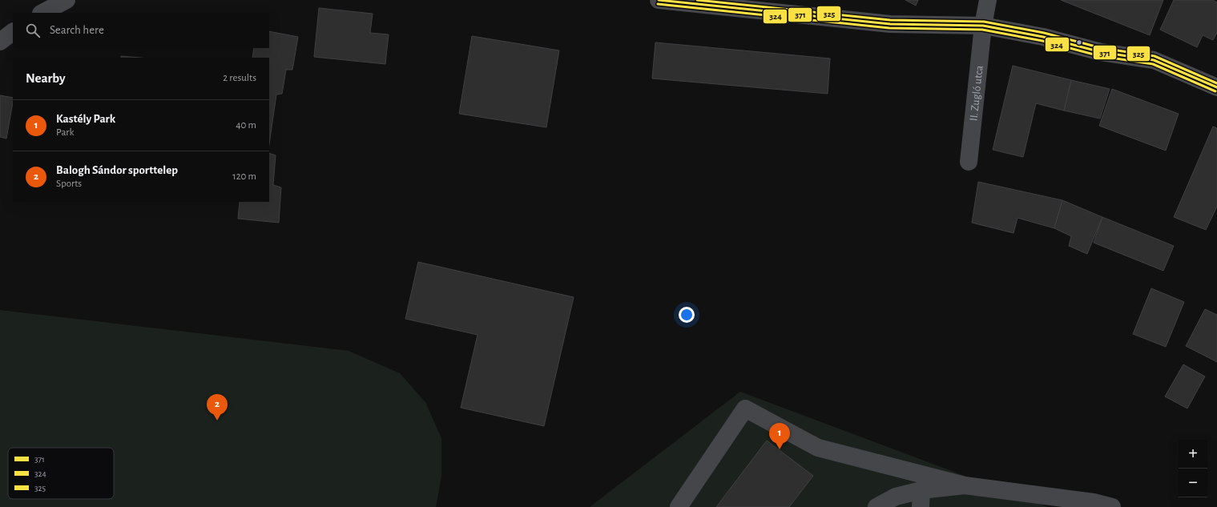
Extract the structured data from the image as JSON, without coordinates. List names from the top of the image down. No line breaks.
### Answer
{"streets":{"street":["II. Zugló utca"]},"lines":["transit line 371","transit line 325","transit line 324"],"legend":["371","324","325"],"page":{"search":"Search here","heading":["Nearby","2 results"],"list":[{"mark":"1","name":"Kastély Park","note":"Park","value":"40 m"},{"mark":"2","name":"Balogh Sándor sporttelep","note":"Sports","value":"120 m"}],"pins":["2","1"],"map_buttons":["+","−"]}}
